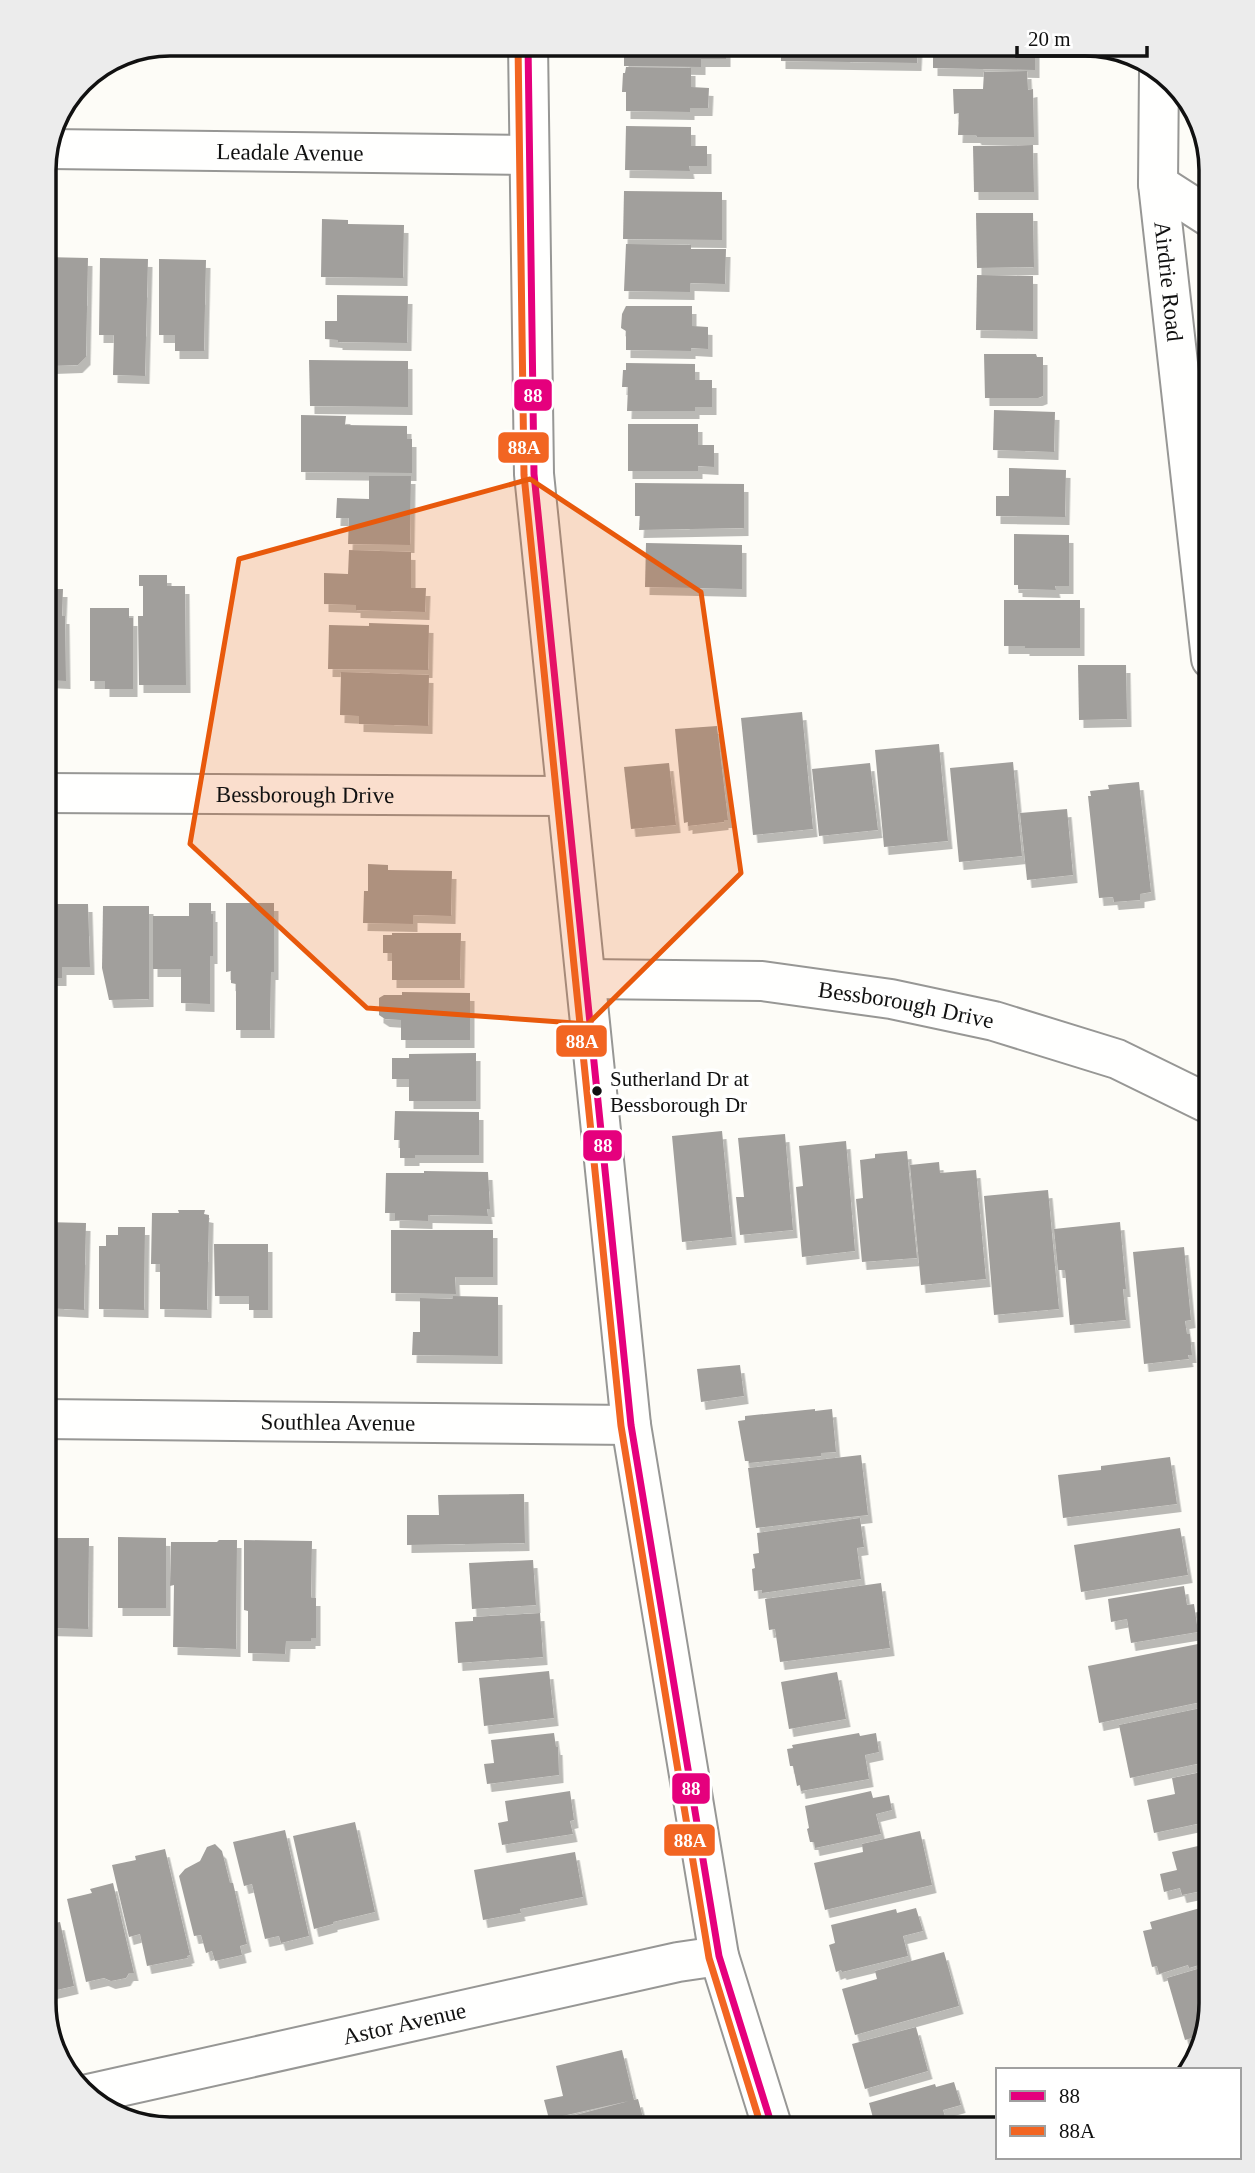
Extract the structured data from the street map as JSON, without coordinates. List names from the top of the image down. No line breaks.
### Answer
{"streets":{"street":["Leadale Avenue","Airdrie Road","Bessborough Drive","Southlea Avenue","Astor Avenue"]},"places":["Sutherland Dr at Bessborough Dr"],"lines":["transit line 88","transit line 88A"],"legend":["88","88A"],"scale_bar":"20 m"}
